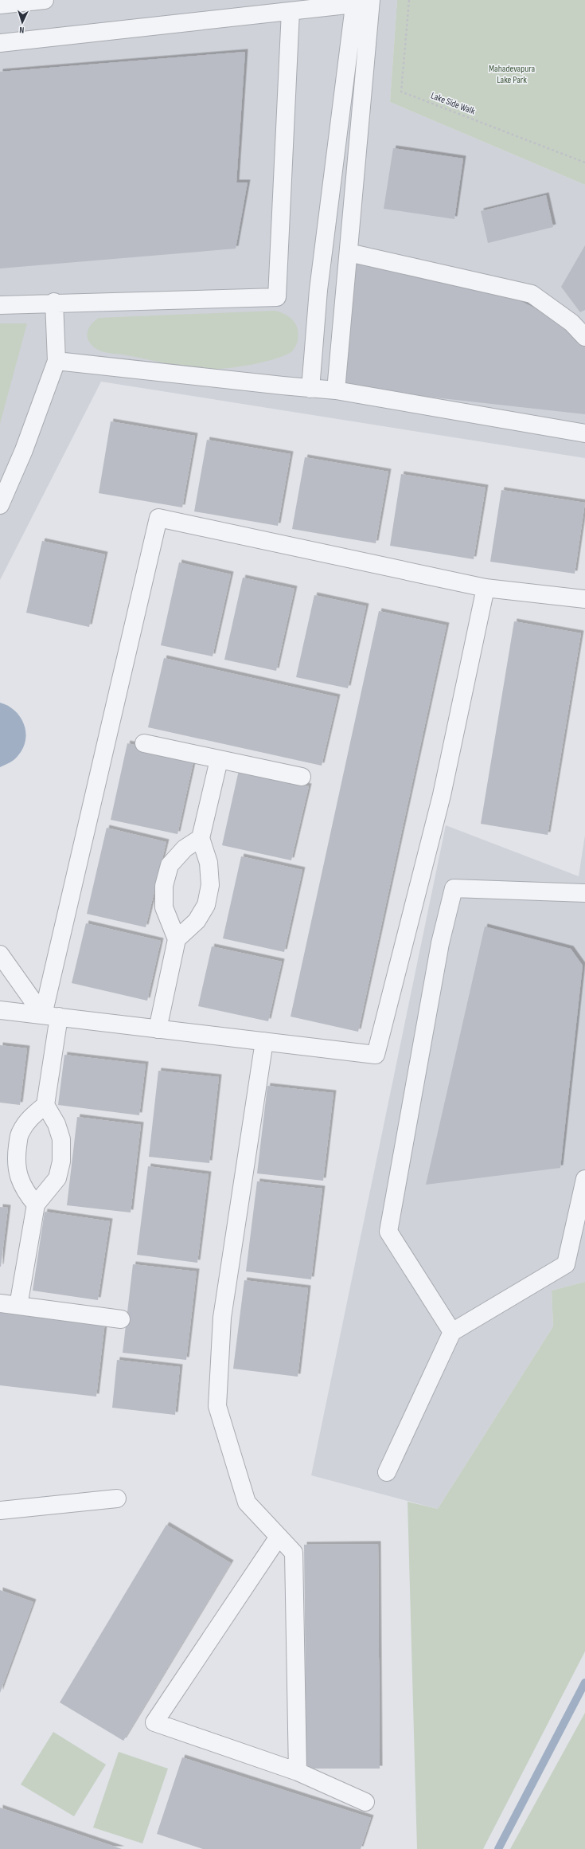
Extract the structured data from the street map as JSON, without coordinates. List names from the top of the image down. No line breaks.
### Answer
{"streets":{"path":["Lake Side Walk"]},"parks":["Mahadevapura Lake Park"],"north":"bottom"}
